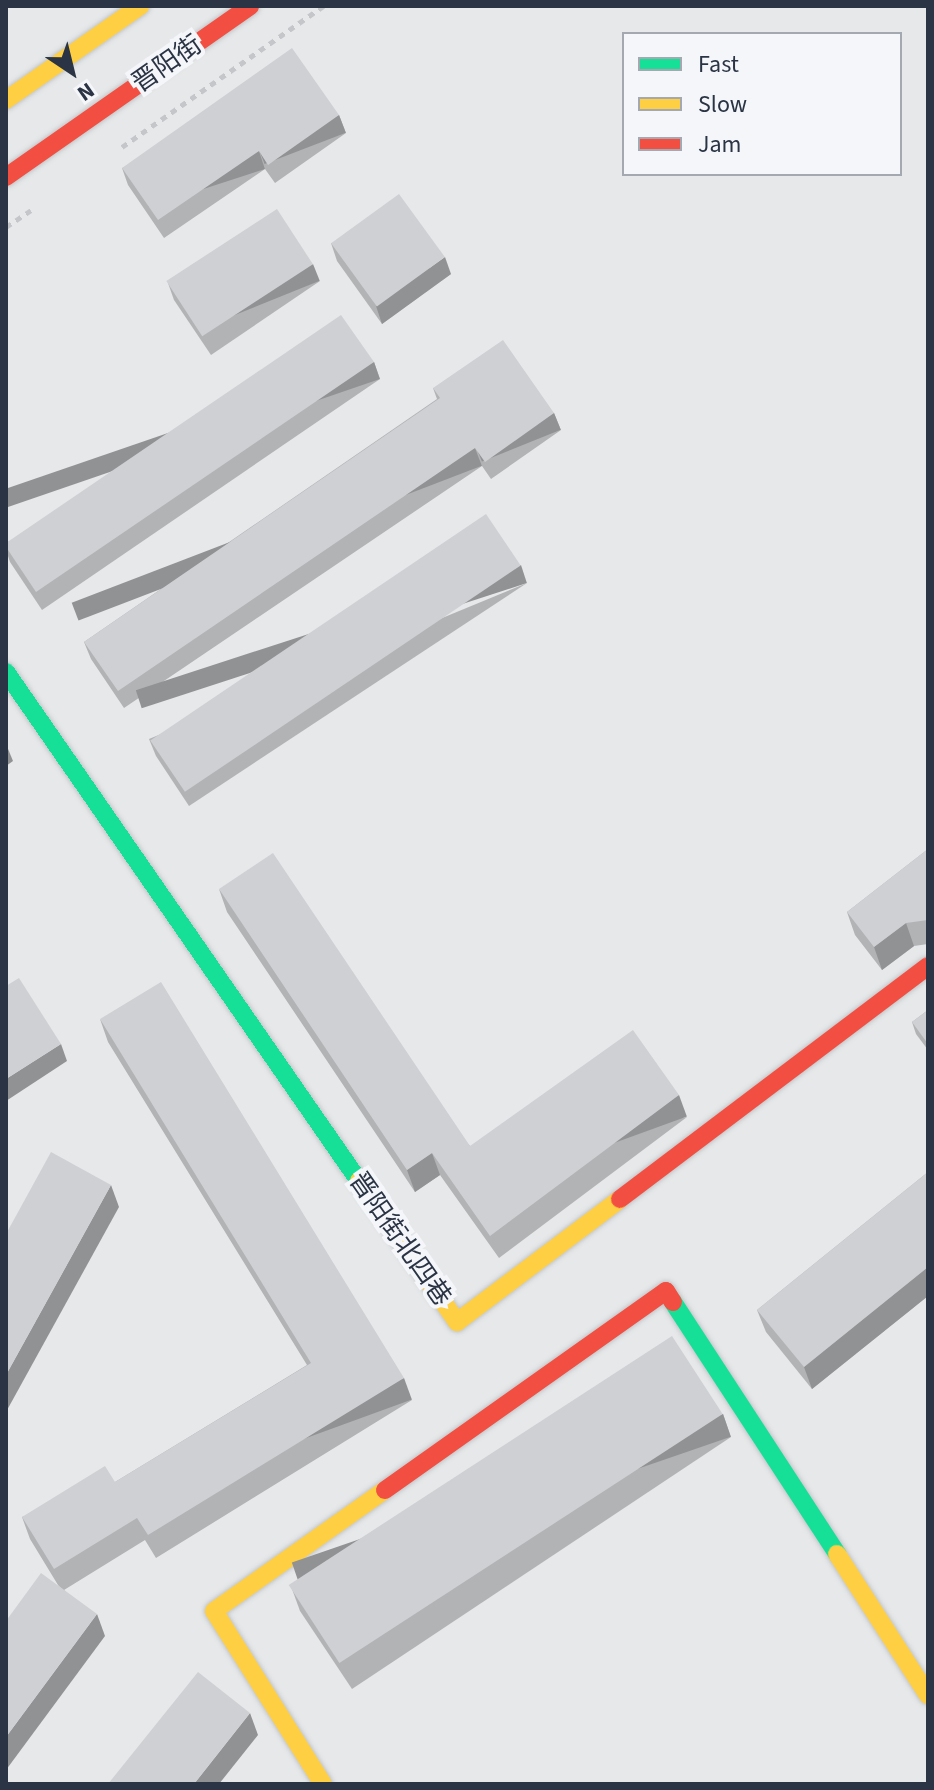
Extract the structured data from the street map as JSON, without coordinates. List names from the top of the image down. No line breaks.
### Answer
{"streets":{"street":["晋阳街","晋阳街北四巷"]},"legend":["Fast","Slow","Jam"],"north":"bottom right"}
